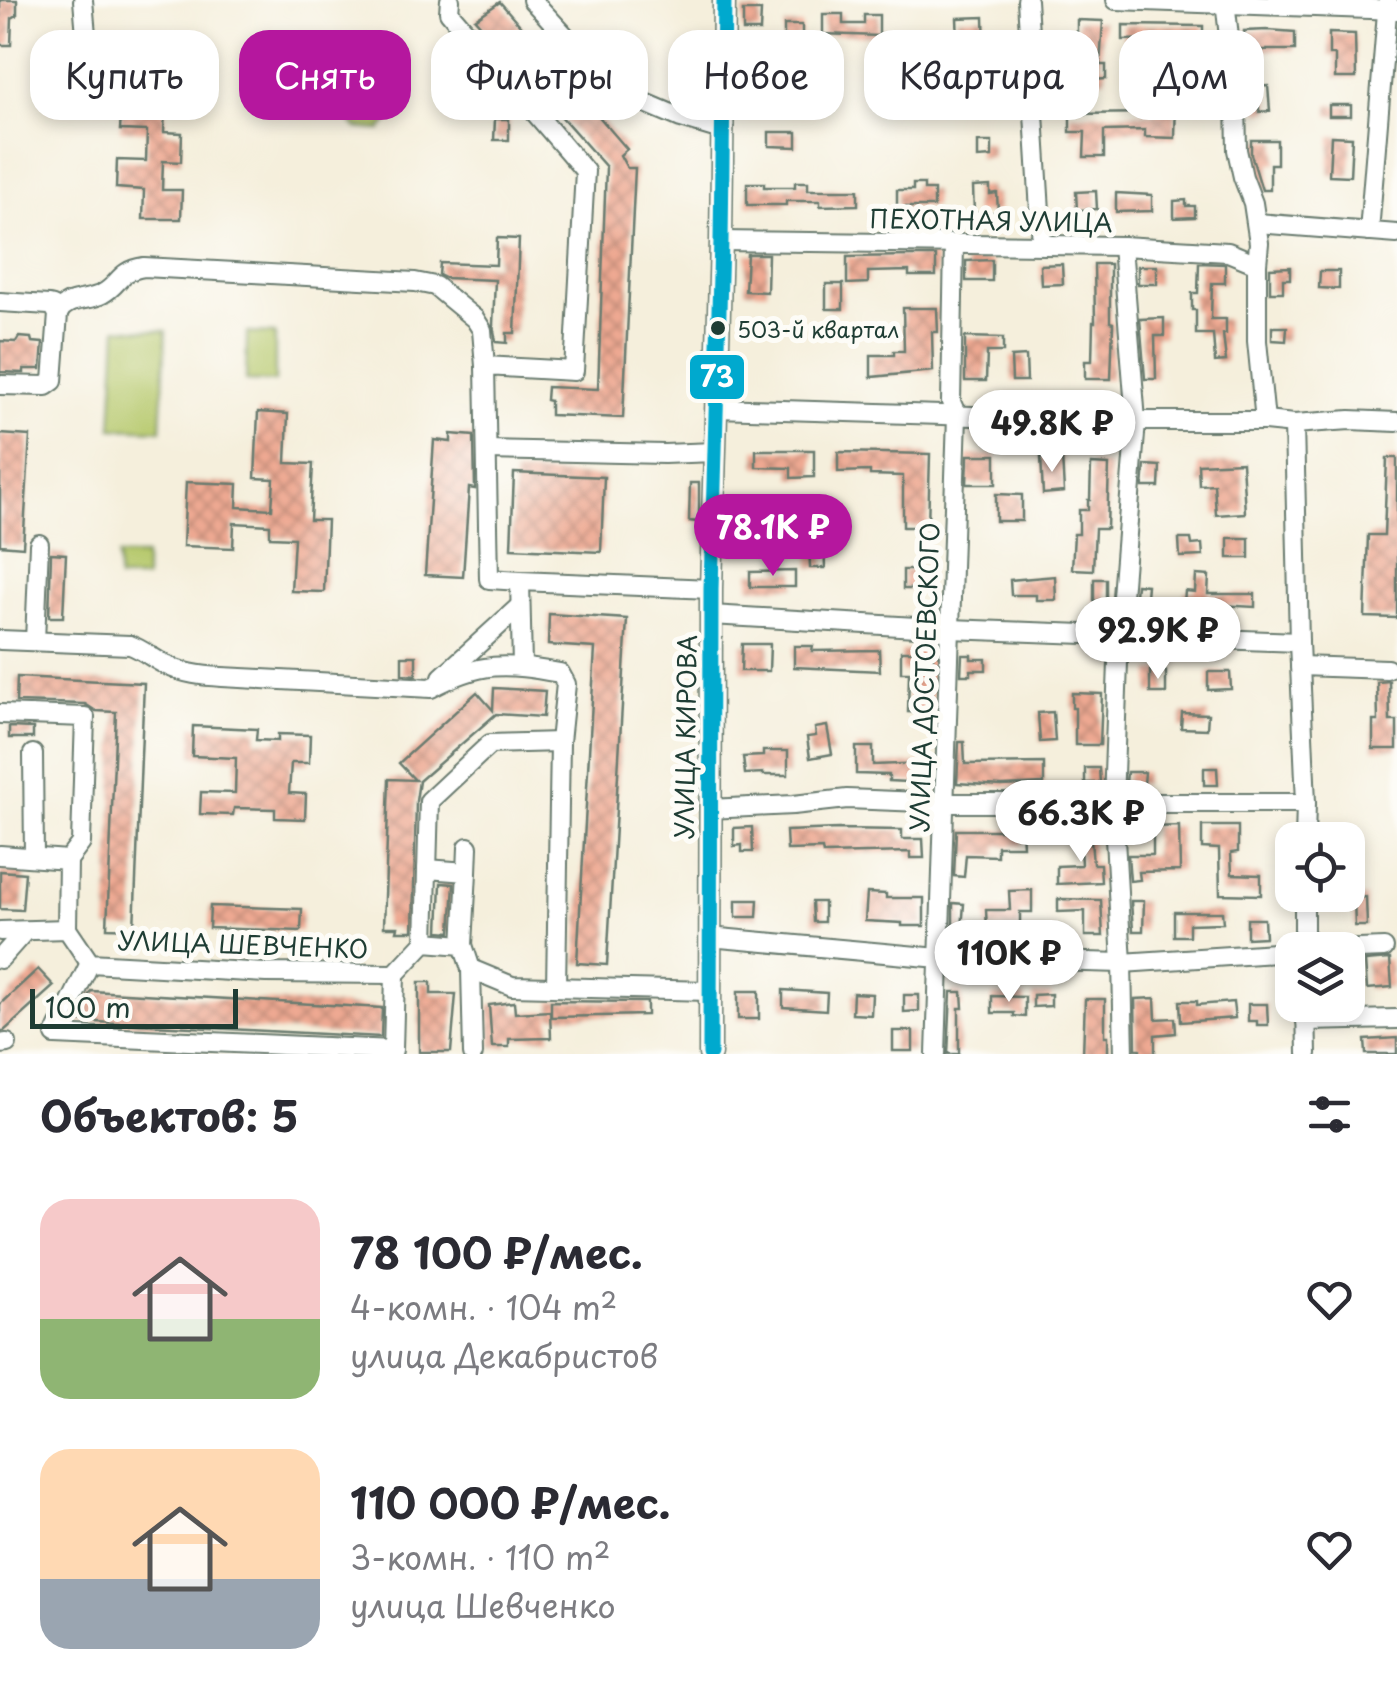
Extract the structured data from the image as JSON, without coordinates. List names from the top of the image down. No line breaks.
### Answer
{"streets":{"main road":["УЛИЦА КИРОВА"],"street":["ПЕХОТНАЯ УЛИЦА","УЛИЦА ДОСТОЕВСКОГО","УЛИЦА ШЕВЧЕНКО"]},"crossings":[["ПЕХОТНАЯ УЛИЦА","УЛИЦА ДОСТОЕВСКОГО"],["ПЕХОТНАЯ УЛИЦА","УЛИЦА КИРОВА"]],"places":["503-й квартал"],"lines":["transit line 73"],"scale_bar":"100 m","page":{"chip":["Купить","Снять","Фильтры","Новое","Квартира","Дом"],"price":["49.8K ₽","78.1K ₽","92.9K ₽","66.3K ₽","110K ₽"],"scale":"100 m","heading":"Объектов: 5","list":[{"name":"78 100 ₽/мес.","note":"4-комн. · 104 m² · улица Декабристов"},{"name":"110 000 ₽/мес.","note":"3-комн. · 110 m² · улица Шевченко"}]}}
